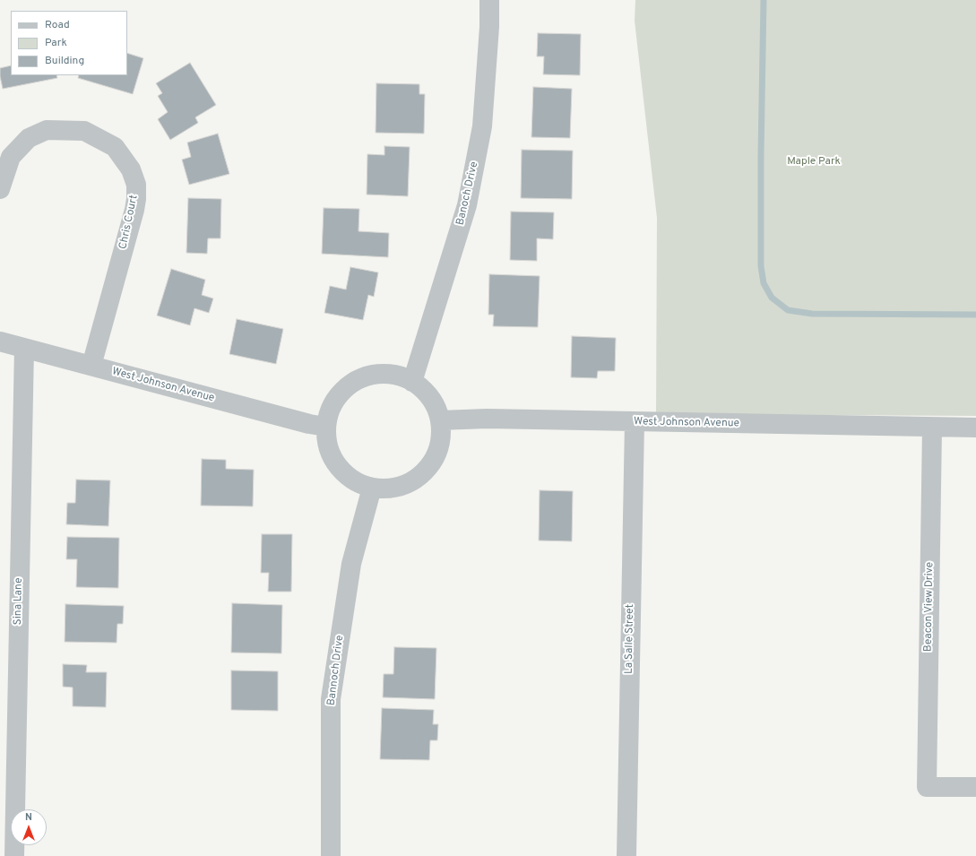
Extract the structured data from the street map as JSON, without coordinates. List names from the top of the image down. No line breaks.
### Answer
{"streets":{"street":["Banoch Drive","Chris Court","West Johnson Avenue","Sina Lane","Beacon View Drive","La Salle Street","Bannoch Drive"]},"crossings":[["Banoch Drive","West Johnson Avenue"],["Banoch Drive","Bannoch Drive"],["Chris Court","West Johnson Avenue"],["West Johnson Avenue","Sina Lane"],["West Johnson Avenue","Beacon View Drive"],["West Johnson Avenue","La Salle Street"],["West Johnson Avenue","Bannoch Drive"]],"parks":["Maple Park"],"legend":["Road","Park","Building"],"north":"top"}
